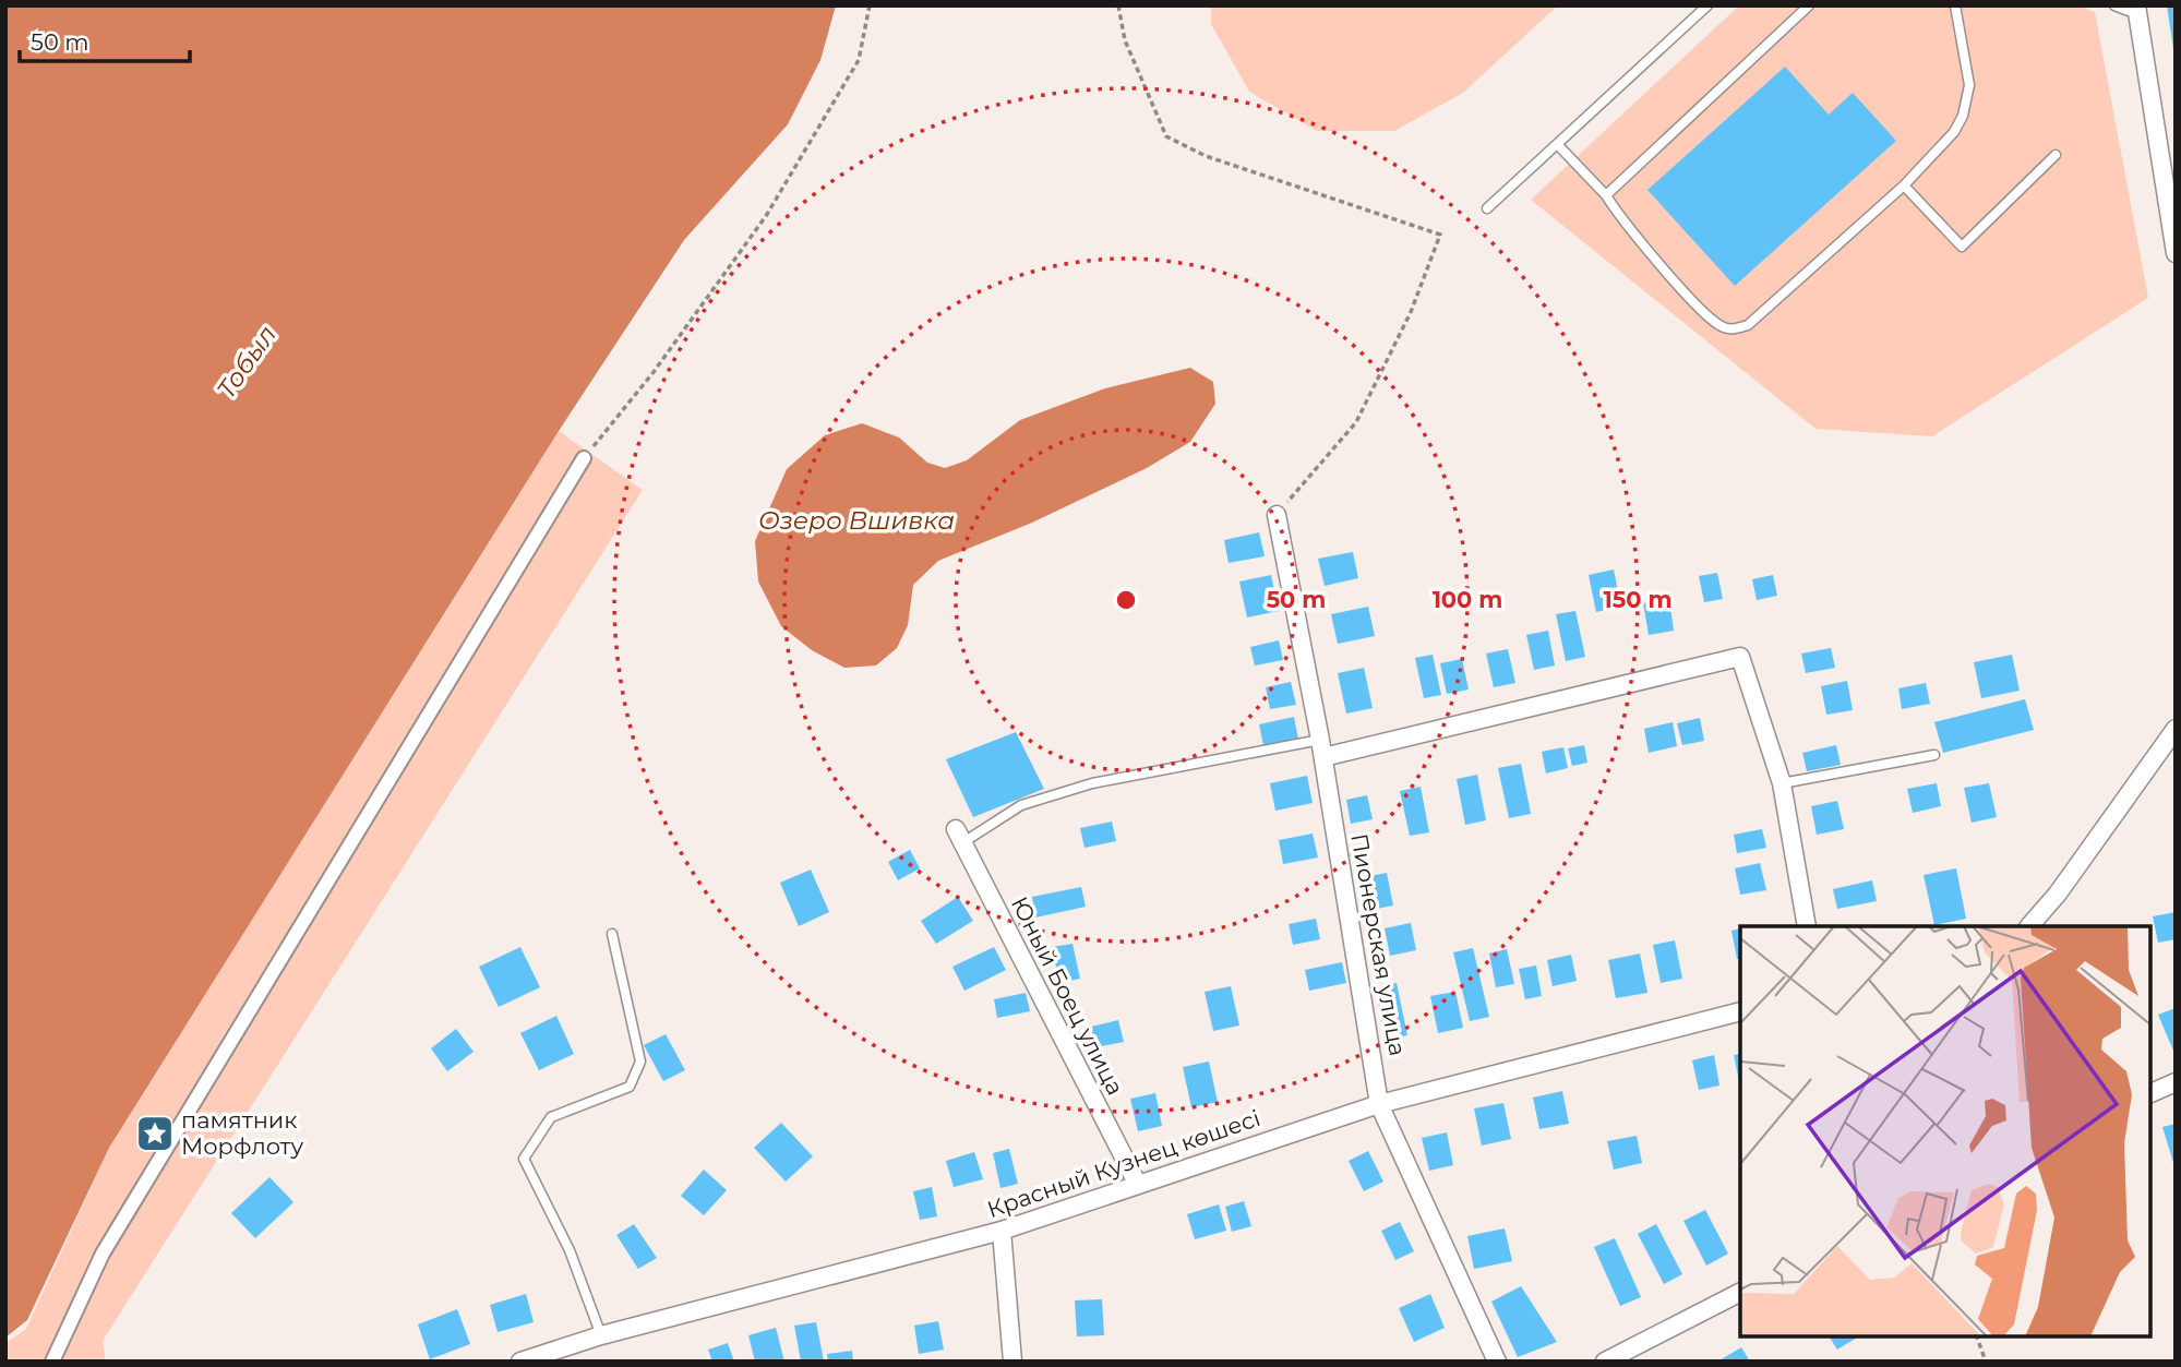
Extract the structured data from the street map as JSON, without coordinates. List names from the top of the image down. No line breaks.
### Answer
{"streets":{"street":["Пионерская улица","Юный Боец улица","Красный Кузнец көшесі"]},"crossings":[["Пионерская улица","Красный Кузнец көшесі"],["Юный Боец улица","Красный Кузнец көшесі"]],"water":["Тобыл","Озеро Вшивка"],"places":{"place":["памятник Морфлоту"]},"scale_bar":"50 m","rings":["50 m","100 m","150 m"]}
